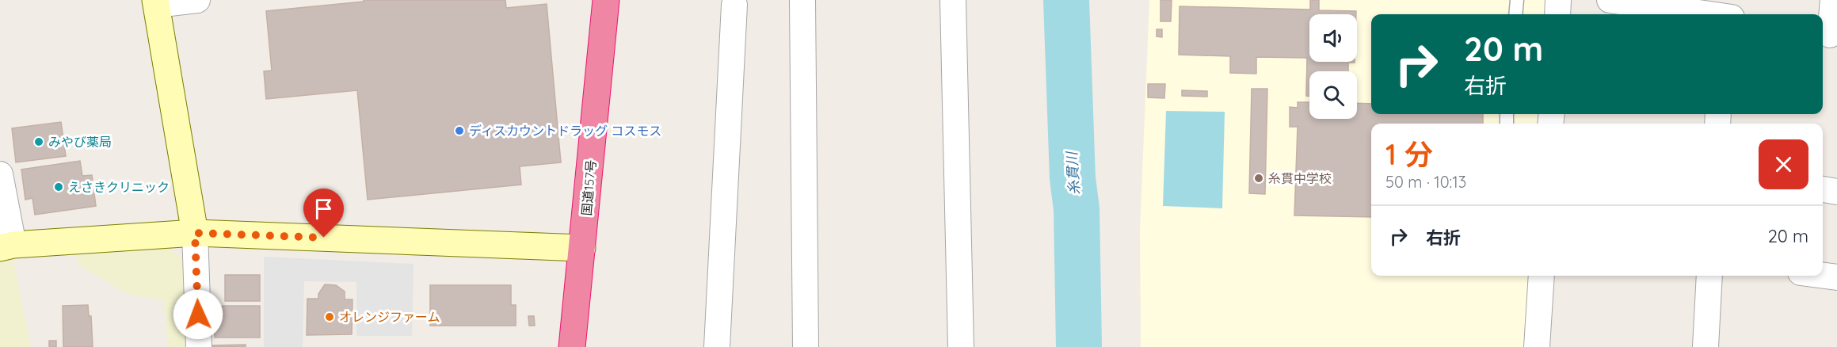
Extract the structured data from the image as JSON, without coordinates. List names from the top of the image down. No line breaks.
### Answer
{"streets":{"highway":["国道157号"]},"water":["糸貫川"],"places":["ディスカウントドラッグ コスモス","みやび薬局","糸貫中学校","えさきクリニック","オレンジファーム"],"page":{"turn":["20 m","右折"],"heading":["1 分","50 m · 10:13"],"list":[{"name":"右折","value":"20 m"}]}}
